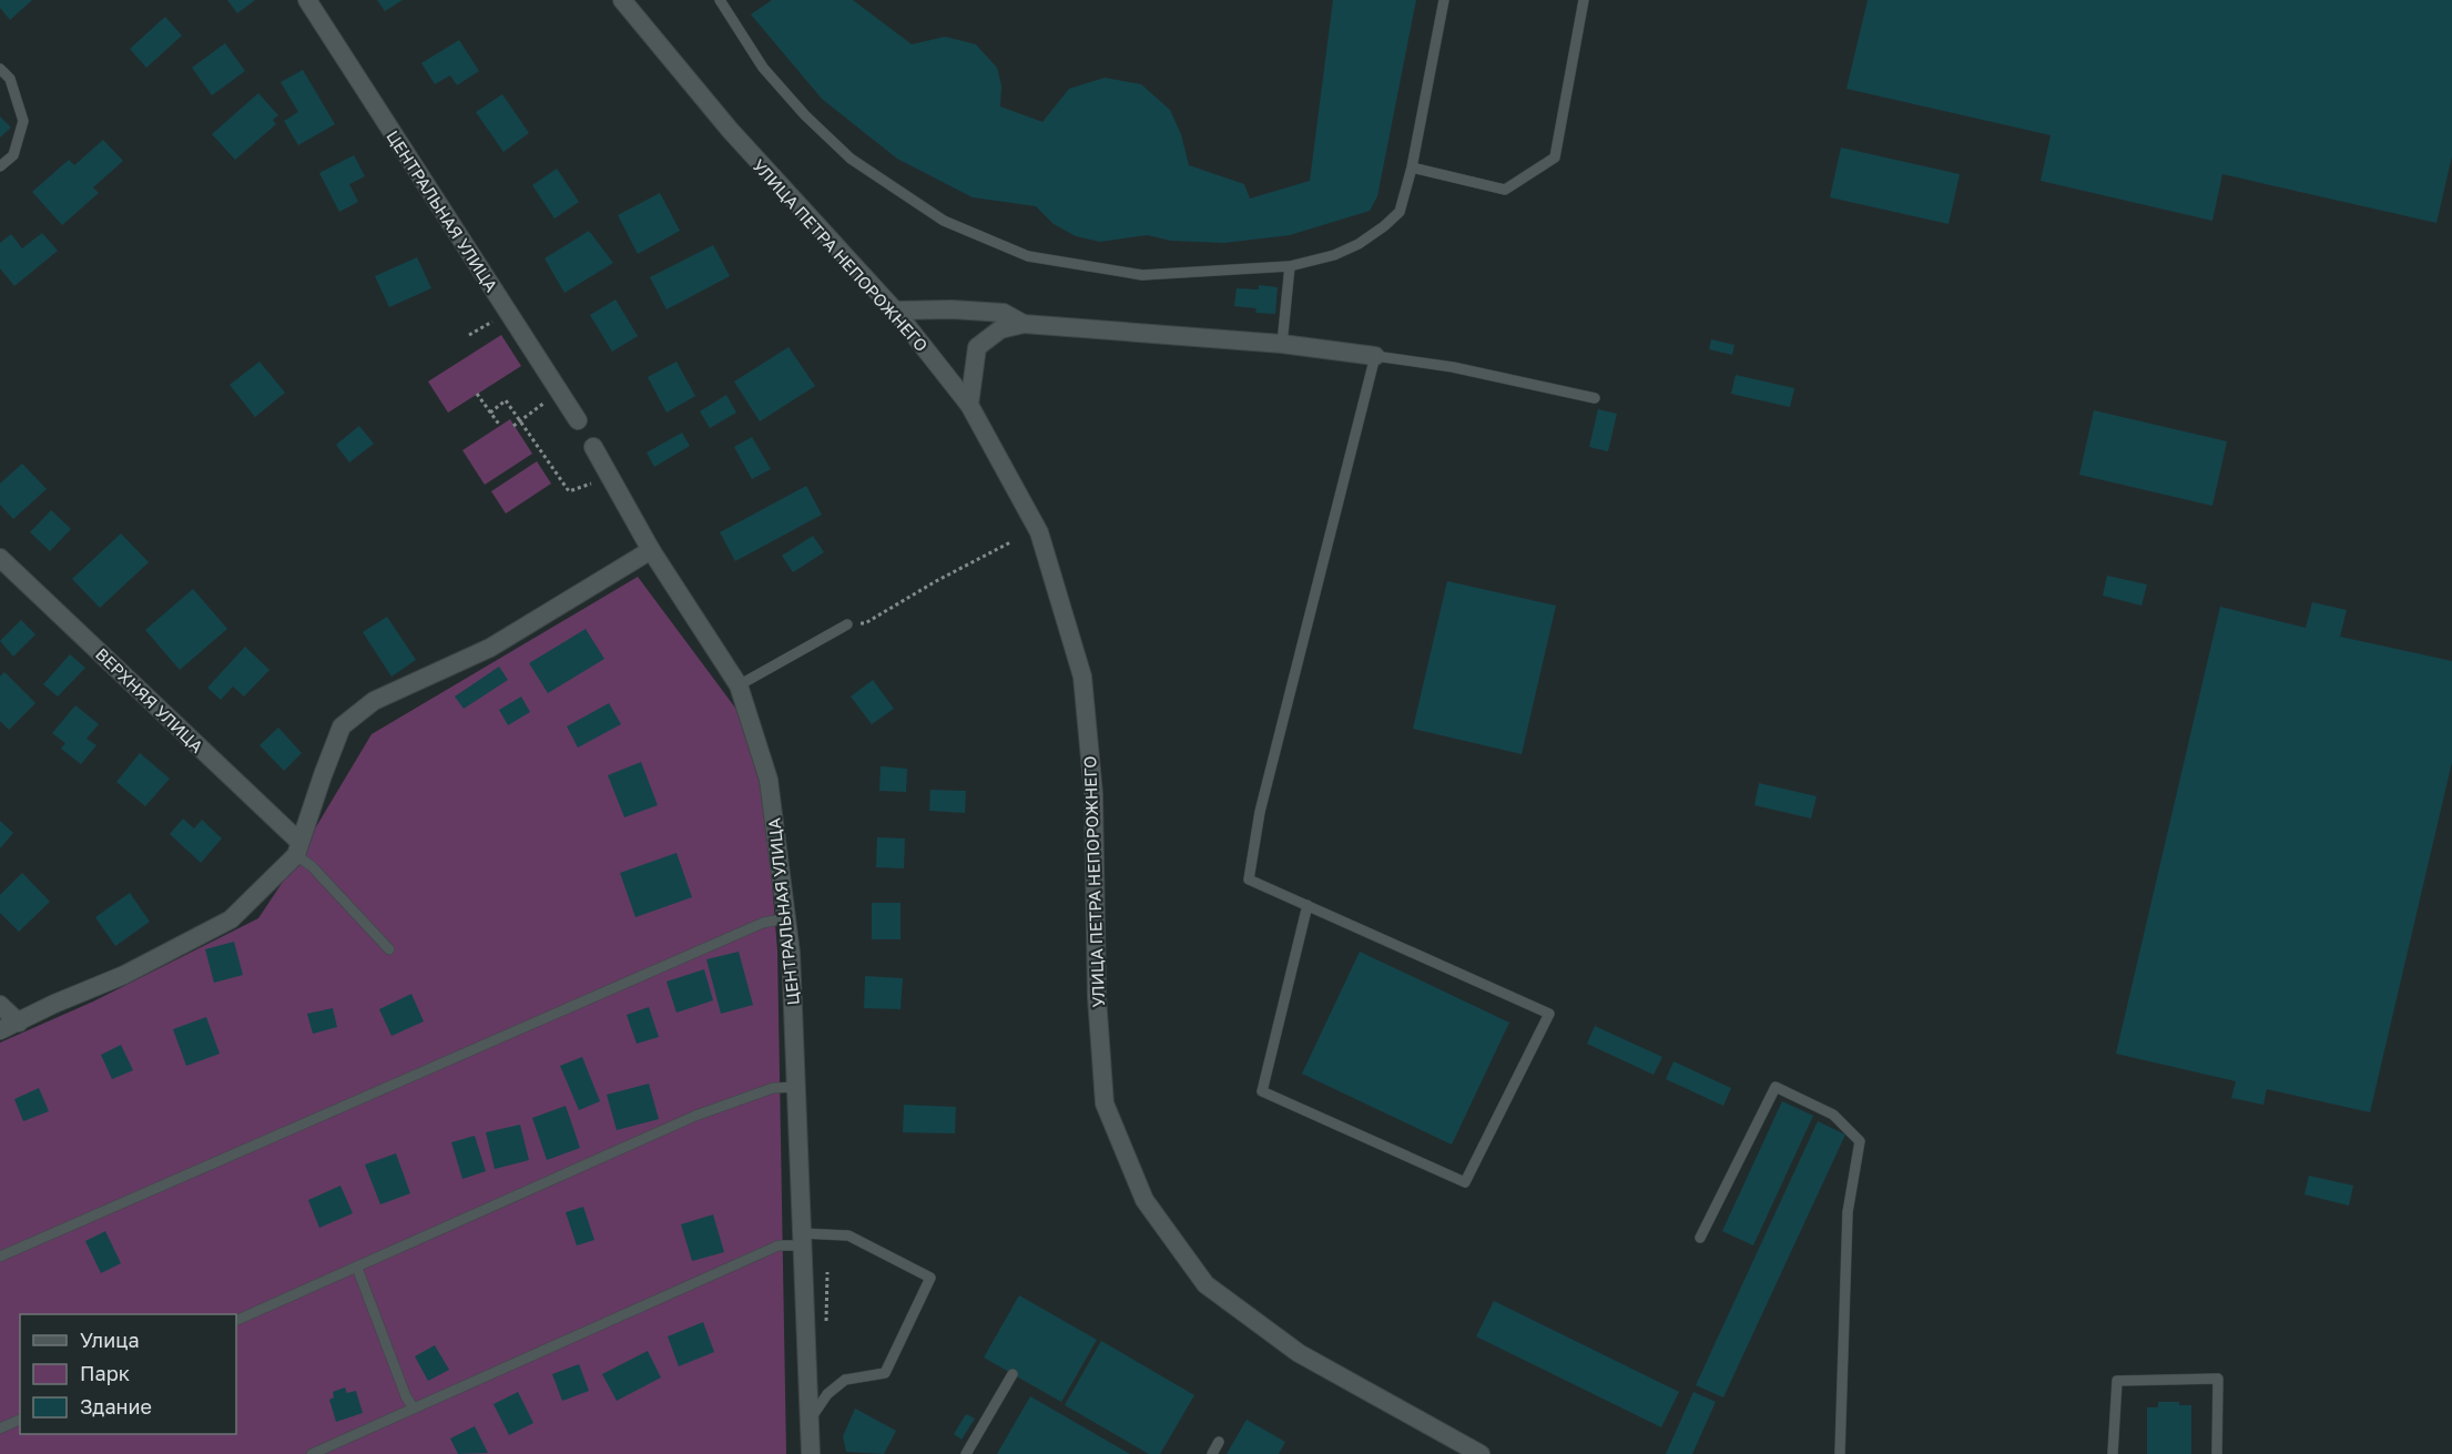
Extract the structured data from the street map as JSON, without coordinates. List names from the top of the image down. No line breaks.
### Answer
{"streets":{"street":["ЦЕНТРАЛЬНАЯ УЛИЦА","УЛИЦА ПЕТРА НЕПОРОЖНЕГО","ВЕРХНЯЯ УЛИЦА"]},"legend":["Улица","Парк","Здание"]}
